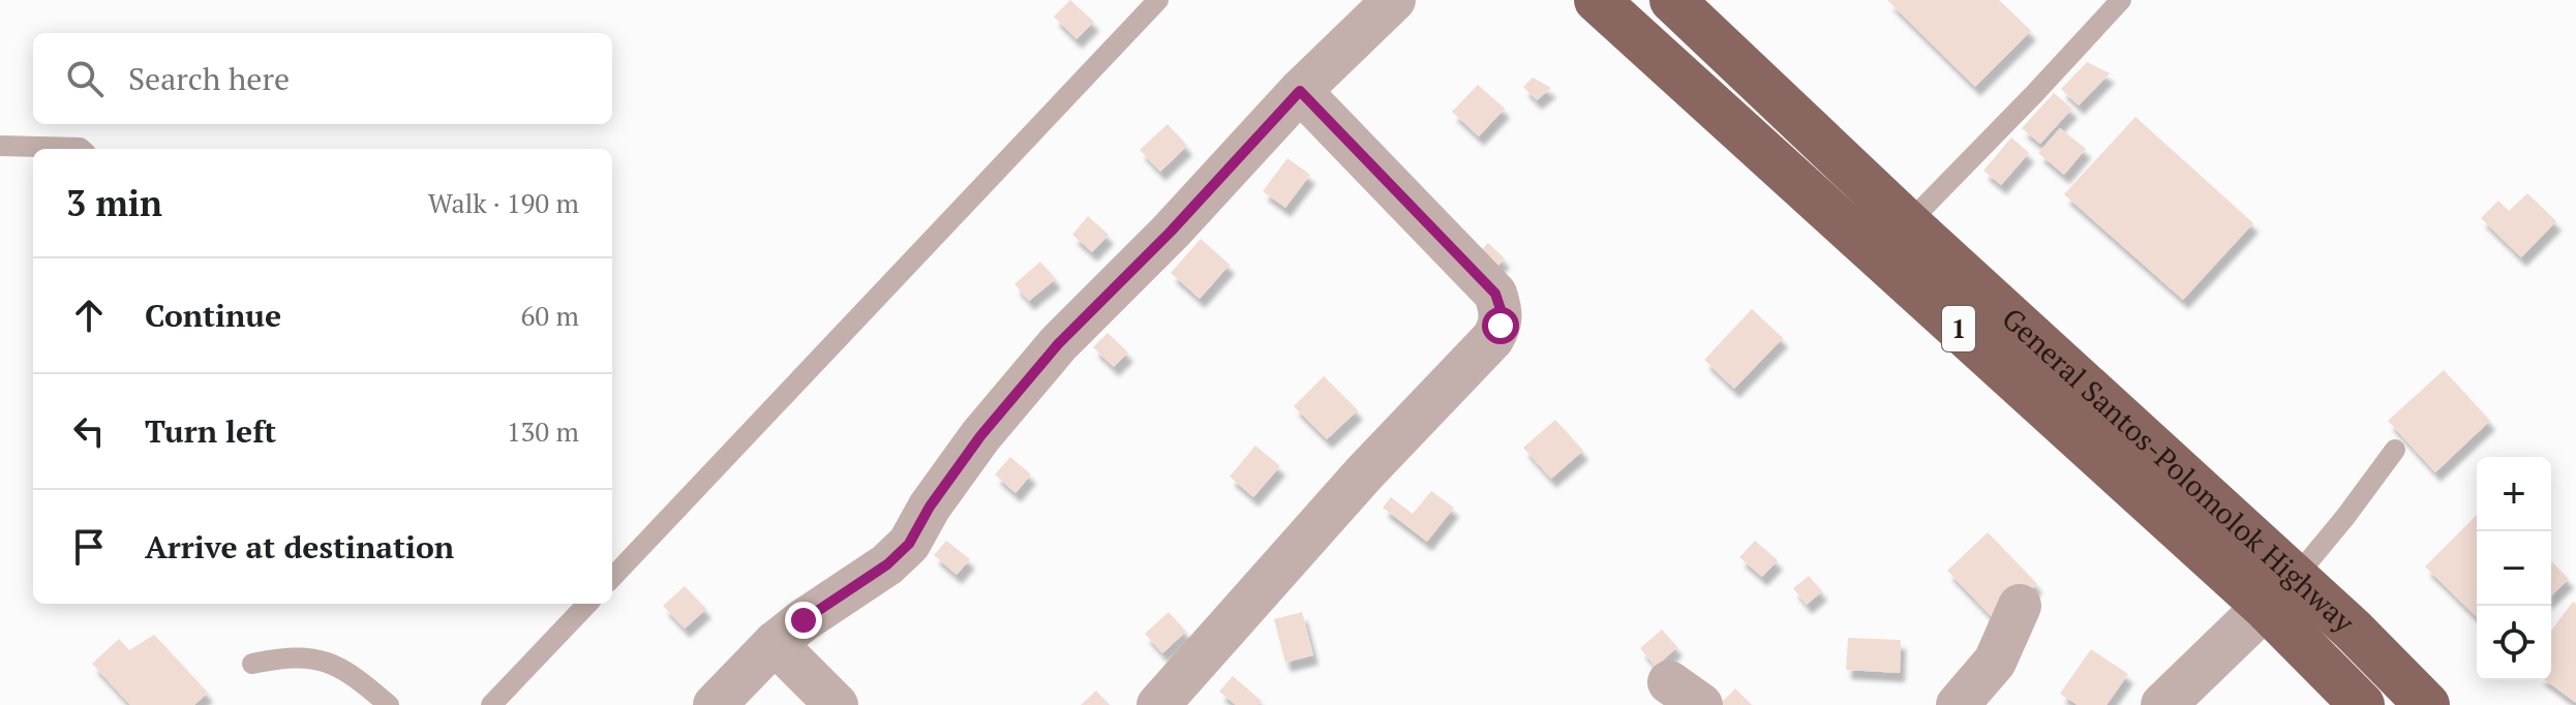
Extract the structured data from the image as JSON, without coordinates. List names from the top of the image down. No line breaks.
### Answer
{"streets":{"highway":["1","General Santos-Polomolok Highway"]},"crossings":[["1","General Santos-Polomolok Highway"]],"page":{"search":"Search here","heading":["3 min","Walk · 190 m"],"list":[["Continue","60 m"],["Turn left","130 m"],"Arrive at destination"],"map_buttons":["+","−"]}}
